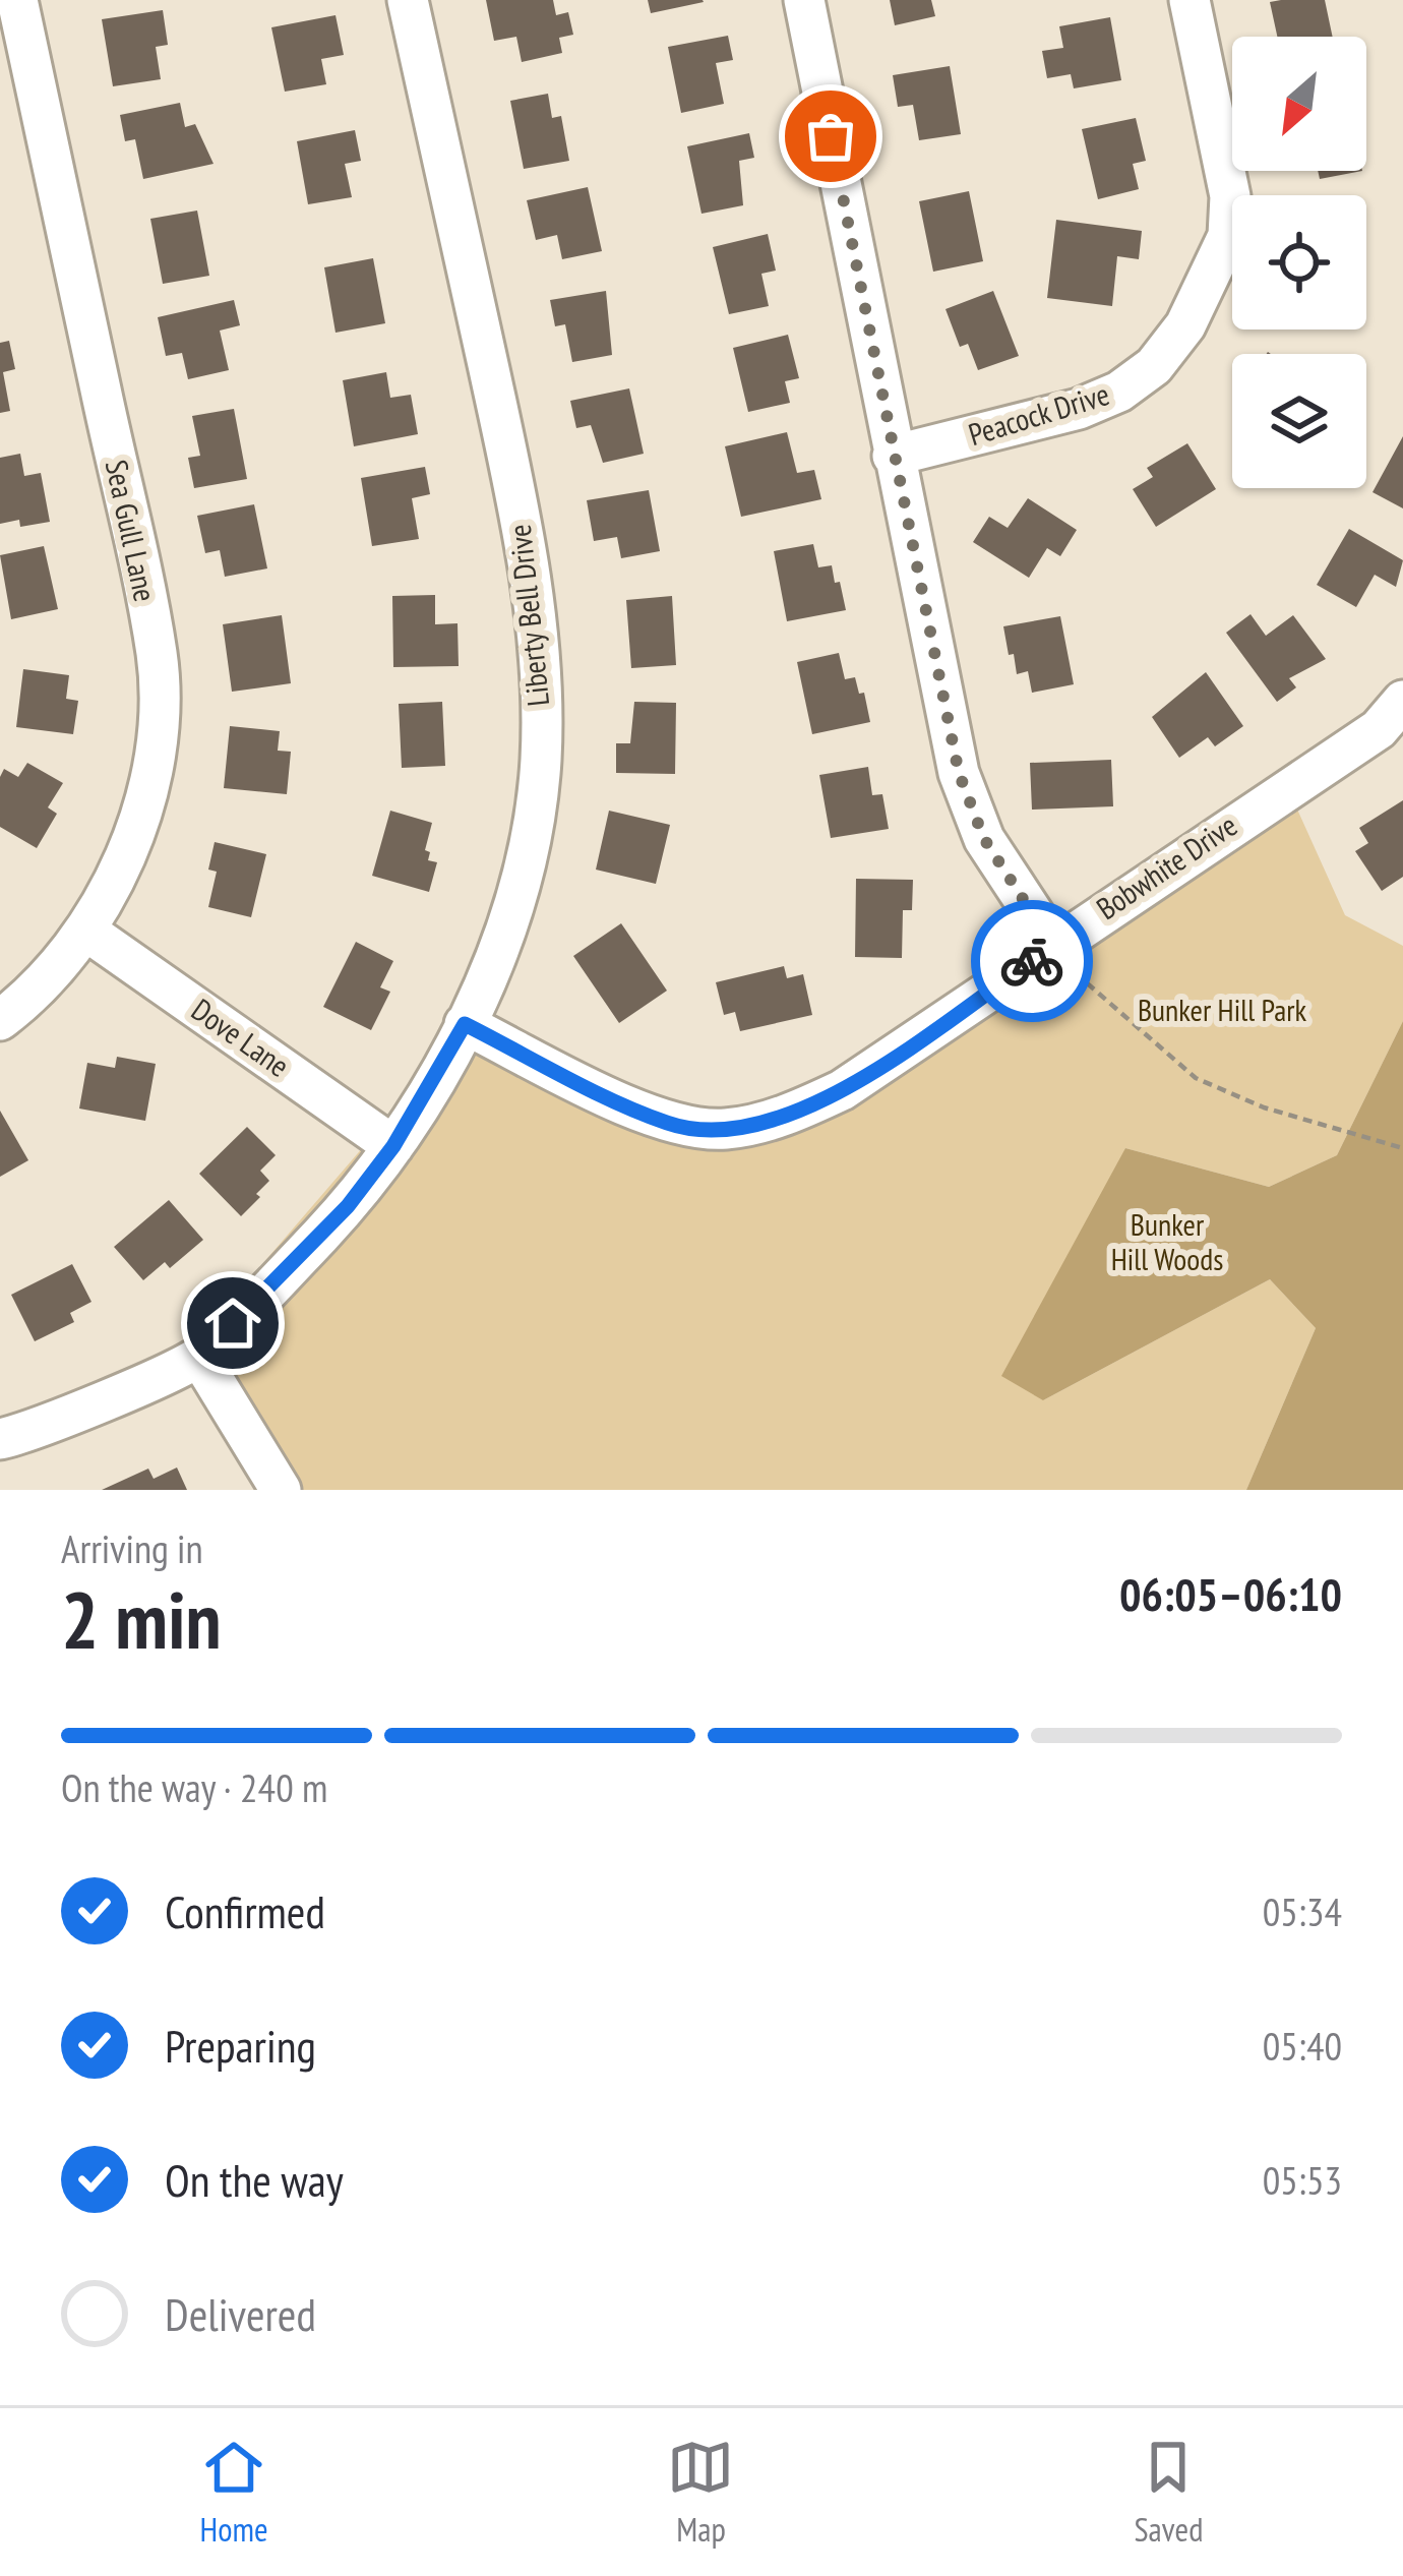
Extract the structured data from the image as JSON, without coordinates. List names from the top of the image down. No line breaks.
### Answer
{"streets":{"street":["Peacock Drive","Sea Gull Lane","Liberty Bell Drive","Bobwhite Drive","Dove Lane"]},"crossings":[["Sea Gull Lane","Dove Lane"],["Liberty Bell Drive","Bobwhite Drive"],["Liberty Bell Drive","Dove Lane"]],"parks":["Bunker Hill Park","Bunker Hill Woods"],"north":"bottom left","page":{"heading":["2 min","Arriving in","06:05–06:10"],"bar":"On the way · 240 m","list":[["Confirmed","05:34"],["Preparing","05:40"],["On the way","05:53"],"Delivered"],"tabs":["Home","Map","Saved"]}}
